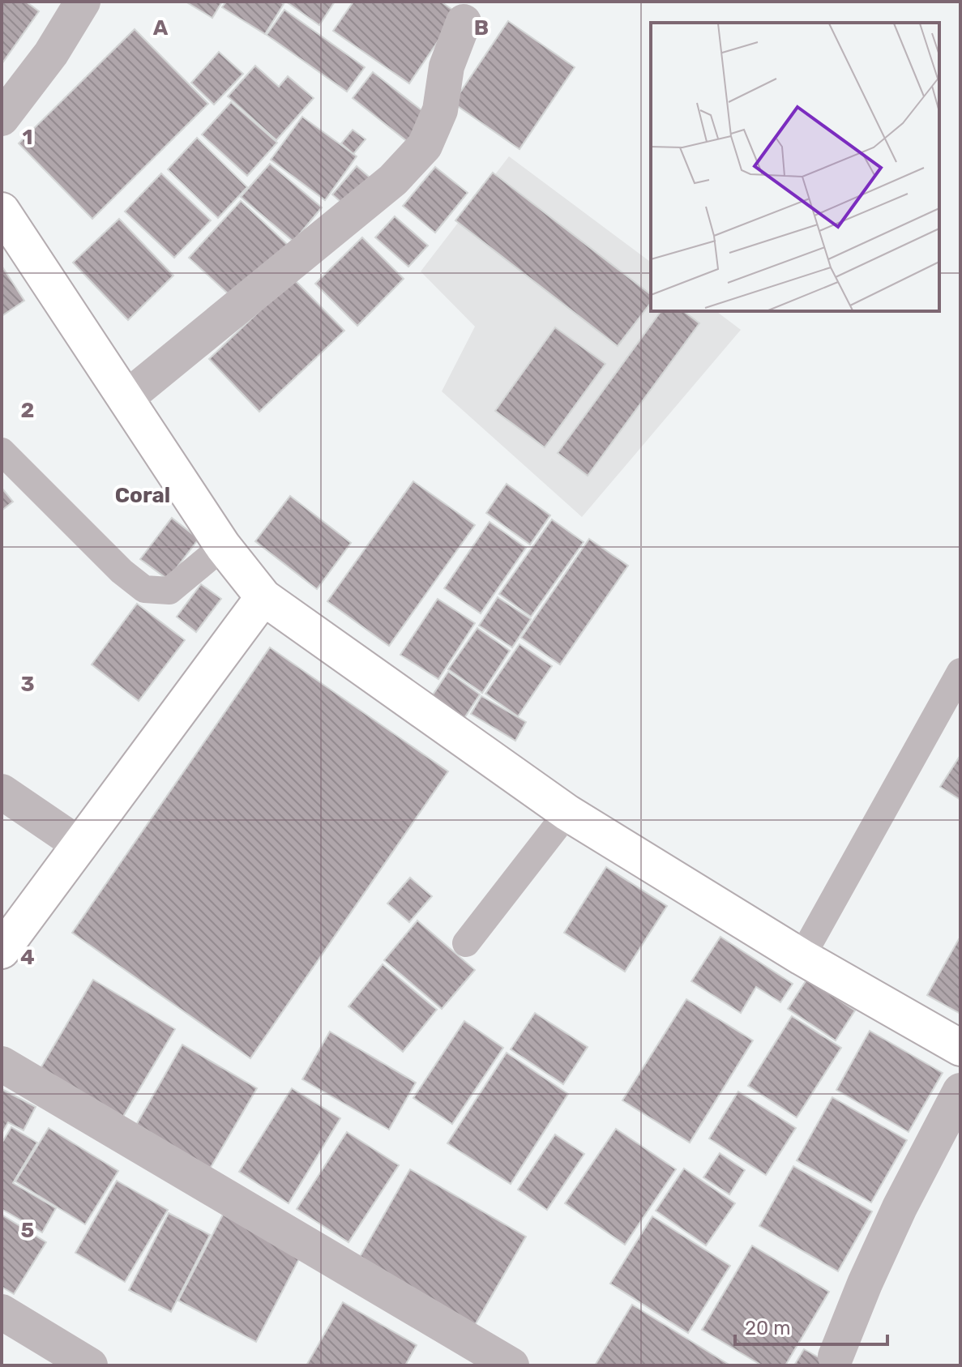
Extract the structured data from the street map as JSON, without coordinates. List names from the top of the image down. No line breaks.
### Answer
{"districts":["Coral"],"scale_bar":"20 m","grid":{"columns":["A","B"],"rows":["1","2","3","4","5"]}}
